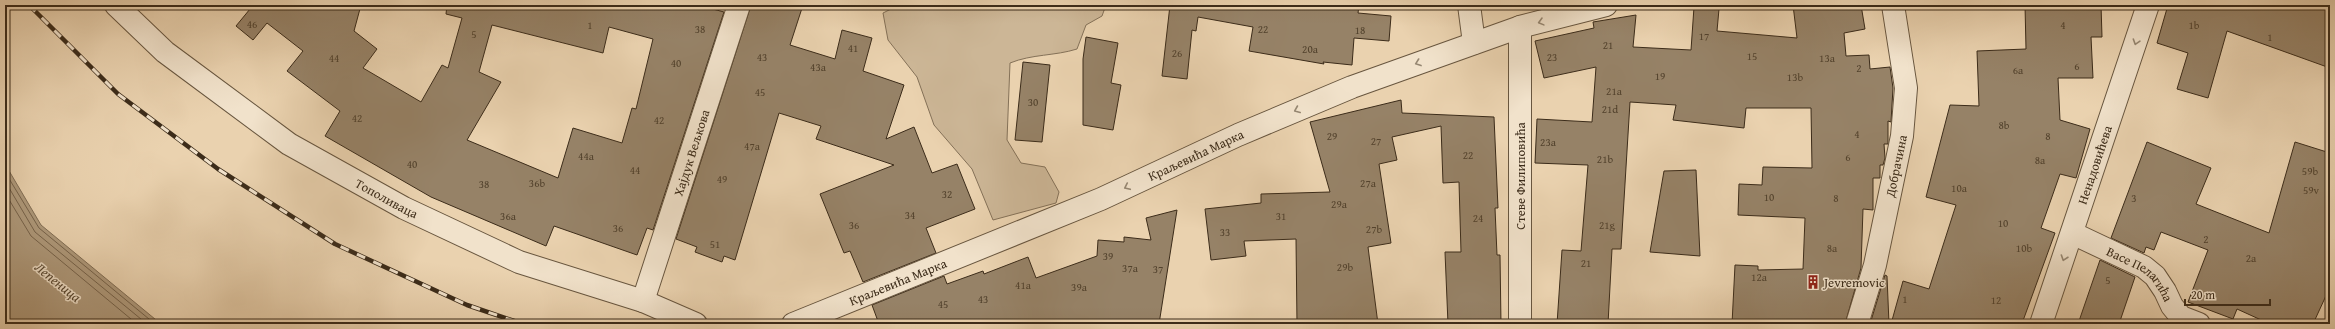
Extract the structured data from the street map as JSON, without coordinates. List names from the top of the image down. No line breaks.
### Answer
{"streets":{"street":["Хајдук Вељкова","Краљевића Марка","Ненадовићева","Добрачина","Стеве Филиповића","Тополиваца","Васе Пелагића"]},"crossings":[["Хајдук Вељкова","Тополиваца"],["Краљевића Марка","Стеве Филиповића"],["Ненадовићева","Васе Пелагића"]],"one_way":["Краљевића Марка","Ненадовићева"],"water":["Лепеница"],"places":{"building":["Jevremovic"]},"house_numbers":["46","1","4","1b","38","22","18","5","17","1","21","41","20a","26","15","43","23","44","13a","40","6","43a","2","6a","19","13b","21a","45","30","21d","42","42","8b","4","29","8","27","23a","47a","22","44a","6","21b","8a","40","44","59b","49","36b","27a","38","10a","59v","32","10","8","3","29a","34","36a","31","24","10","36","21g","36","27b","33","2","51","8a","10b","39","2a","21","29b","37a","37","12a","5","41a","39a","43","1","12","45"],"scale_bar":"20 m"}
